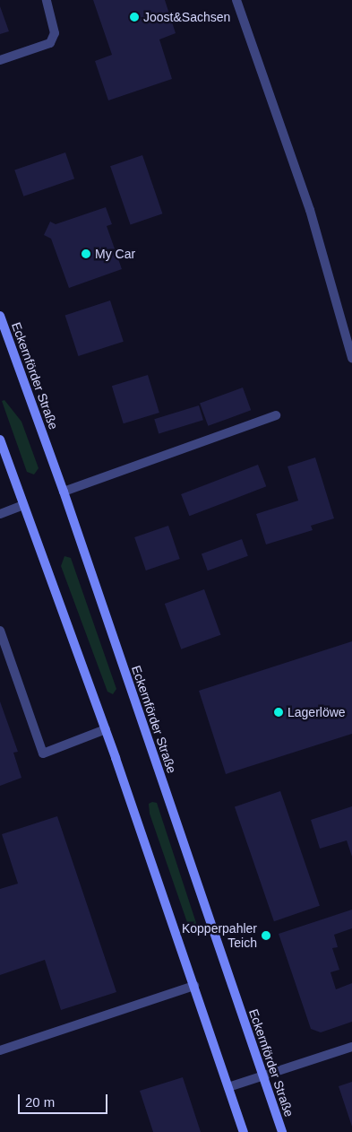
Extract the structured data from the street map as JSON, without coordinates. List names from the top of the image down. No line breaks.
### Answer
{"streets":{"main road":["Eckernförder Straße"]},"places":["Joost&Sachsen","My Car","Lagerlöwe","Kopperpahler Teich"],"scale_bar":"20 m"}
